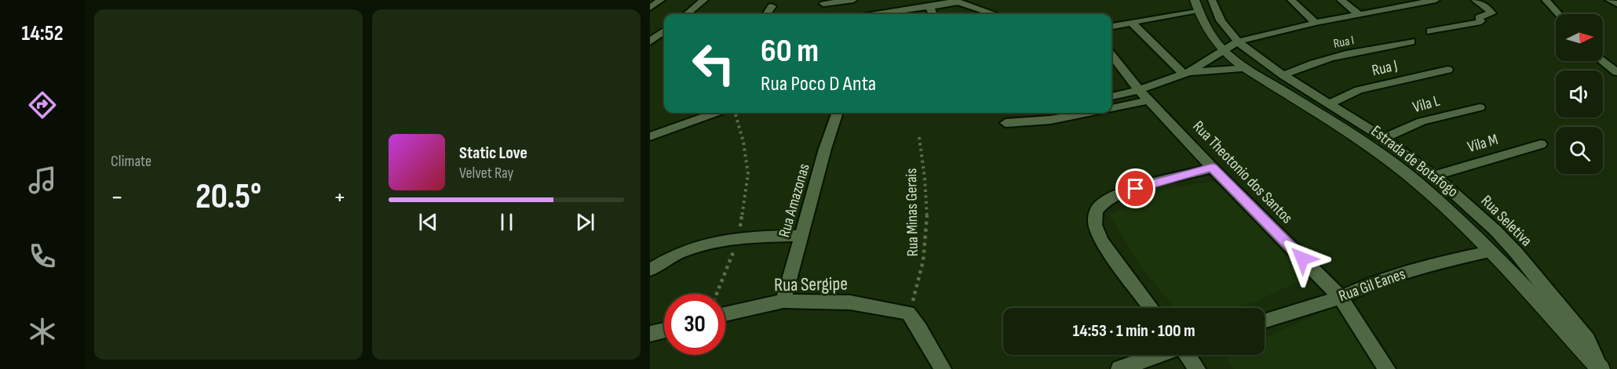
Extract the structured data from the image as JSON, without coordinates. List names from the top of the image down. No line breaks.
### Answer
{"streets":{"main road":["Estrada de Botafogo"],"street":["Rua I","Rua J","Vila L","Vila M","Rua Theotonio dos Santos","Rua Amazonas","Rua Seletiva","Rua Sergipe","Rua Gil Eanes"],"path":["Rua Minas Gerais"]},"crossings":[["Rua I","Rua Seletiva"],["Rua J","Rua Seletiva"],["Vila L","Rua Seletiva"],["Vila M","Rua Seletiva"],["Estrada de Botafogo","Rua Seletiva"],["Estrada de Botafogo","Rua Gil Eanes"],["Rua Theotonio dos Santos","Rua Gil Eanes"],["Rua Amazonas","Rua Sergipe"],["Rua Minas Gerais","Rua Sergipe"]],"north":"right","page":{"tabs":"14:52","tile":"Climate","turn":["60 m","Rua Poco D Anta"],"song":["Static Love","Velvet Ray"],"heat":["−","20.5°","+"],"limit":"30","trip":"14:53 · 1 min · 100 m"}}
